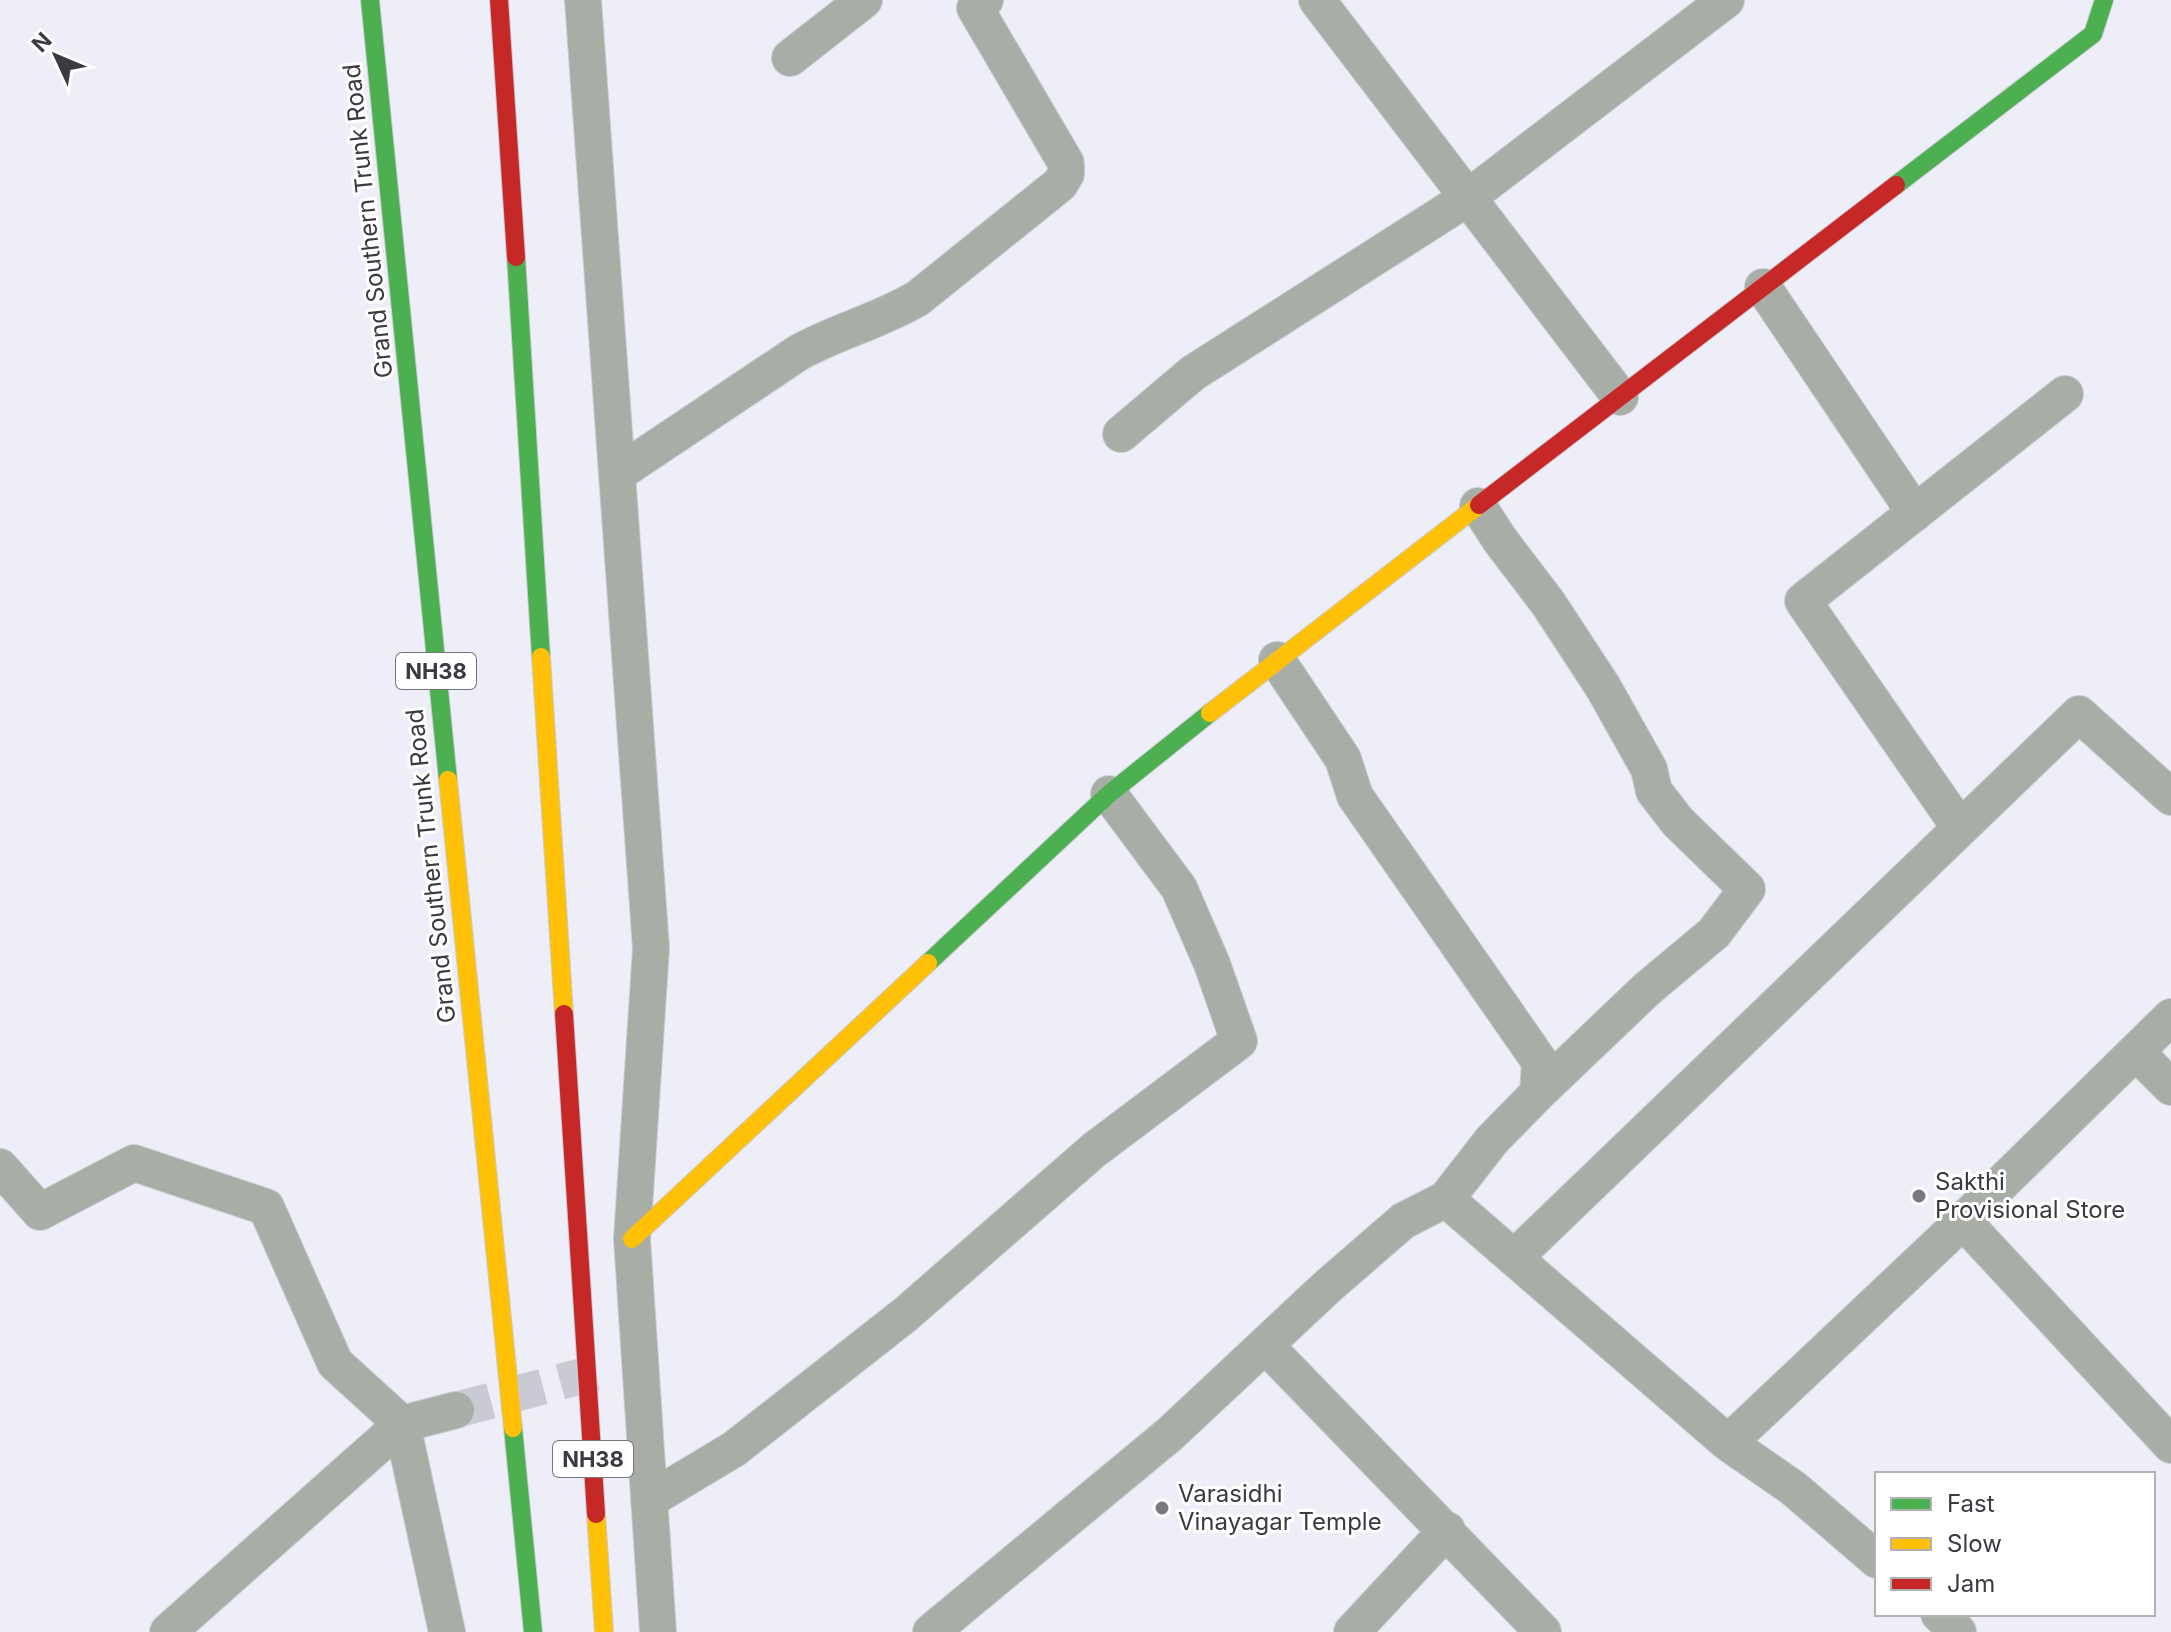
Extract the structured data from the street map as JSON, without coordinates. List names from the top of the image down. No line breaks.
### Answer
{"streets":{"main road":["Grand Southern Trunk Road","NH38"]},"places":["Sakthi Provisional Store","Varasidhi Vinayagar Temple"],"legend":["Fast","Slow","Jam"],"north":"top left"}
